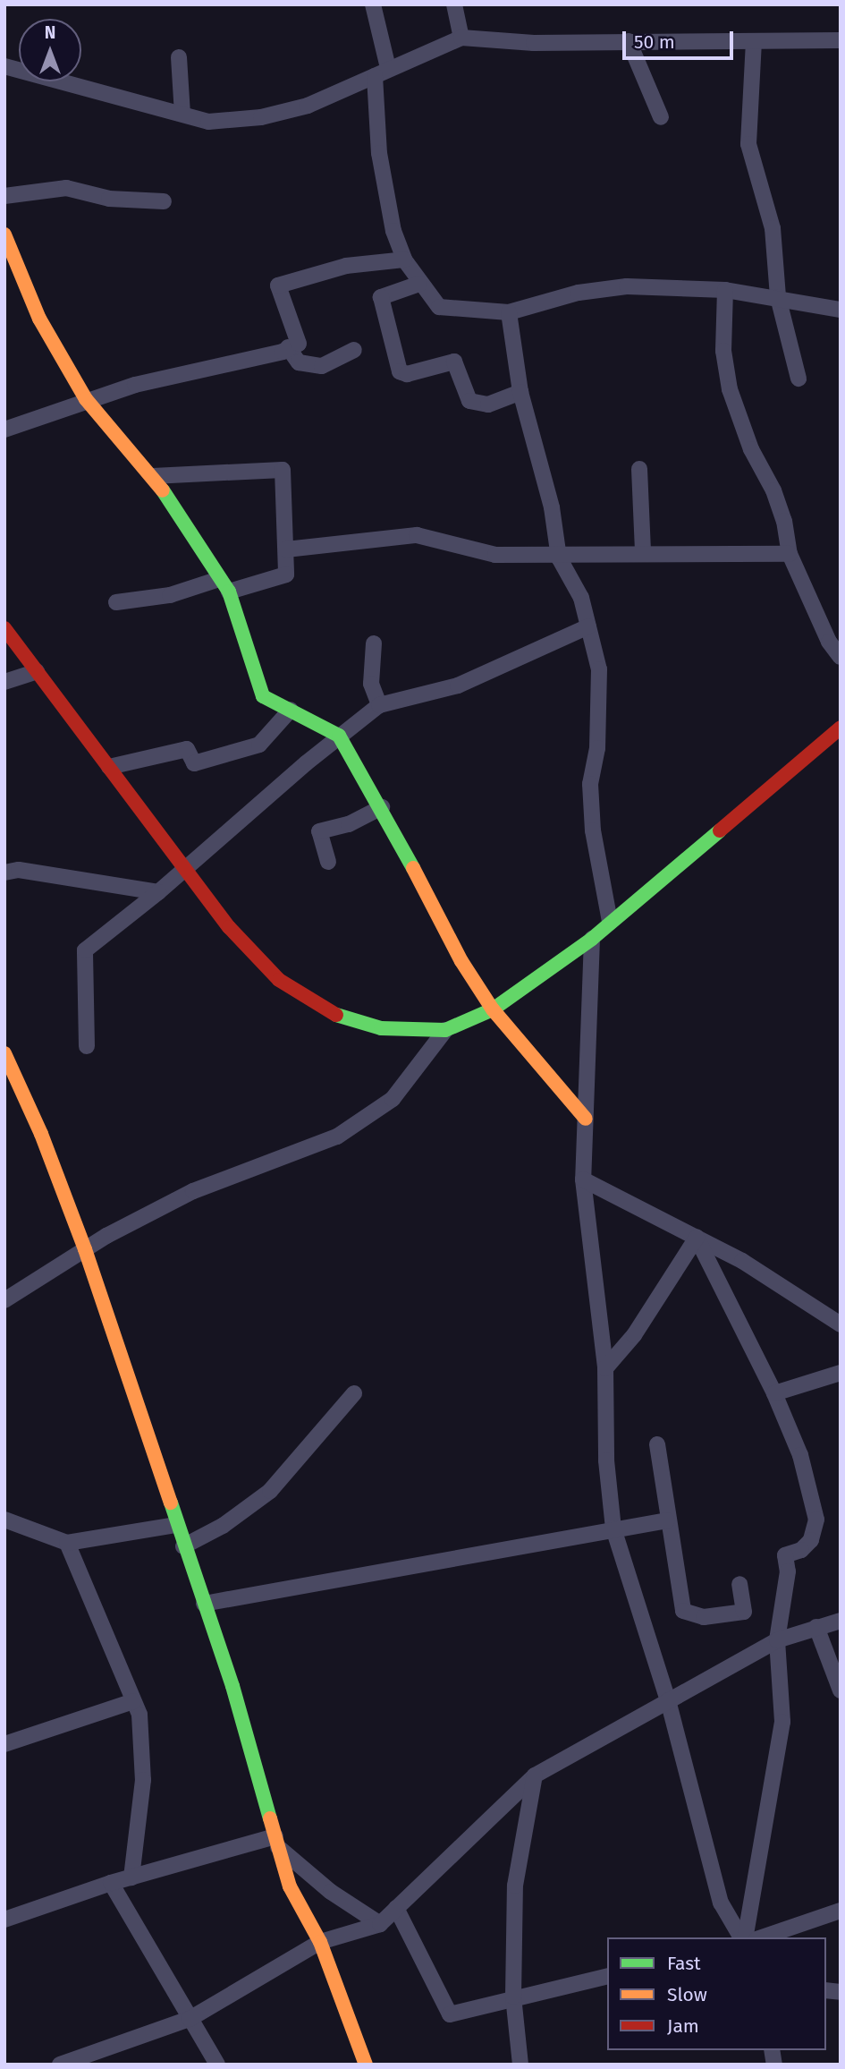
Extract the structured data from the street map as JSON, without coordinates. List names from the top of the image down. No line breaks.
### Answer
{"legend":["Fast","Slow","Jam"],"scale_bar":"50 m","north":"top"}
